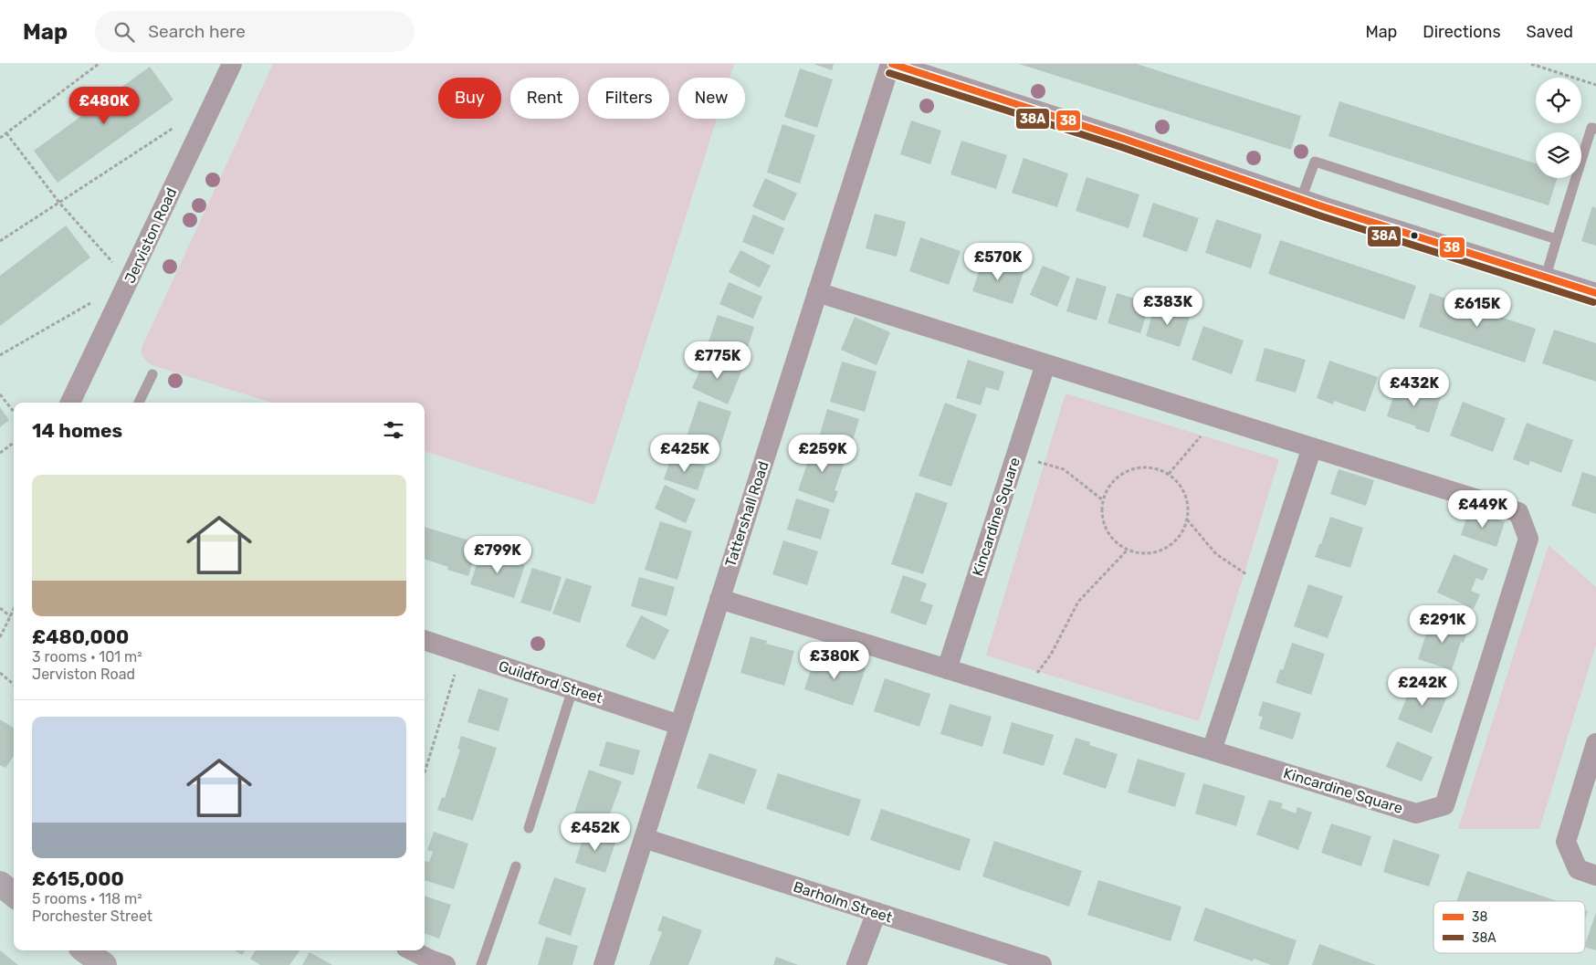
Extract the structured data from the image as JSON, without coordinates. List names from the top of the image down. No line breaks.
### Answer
{"streets":{"street":["Jerviston Road","Tattershall Road","Kincardine Square","Guildford Street","Barholm Street"]},"crossings":[["Tattershall Road","Kincardine Square"],["Tattershall Road","Guildford Street"],["Tattershall Road","Barholm Street"]],"lines":["transit line 38","transit line 38A"],"legend":["38","38A"],"page":{"header":"Map","search":"Search here","nav":["Map","Directions","Saved"],"chip":["Buy","Rent","Filters","New"],"price":["£480K","£570K","£383K","£615K","£775K","£432K","£425K","£259K","£449K","£799K","£291K","£380K","£242K","£452K"],"heading":"14 homes","list":[{"name":"£480,000","note":"3 rooms · 101 m² · Jerviston Road"},{"name":"£615,000","note":"5 rooms · 118 m² · Porchester Street"}]}}
